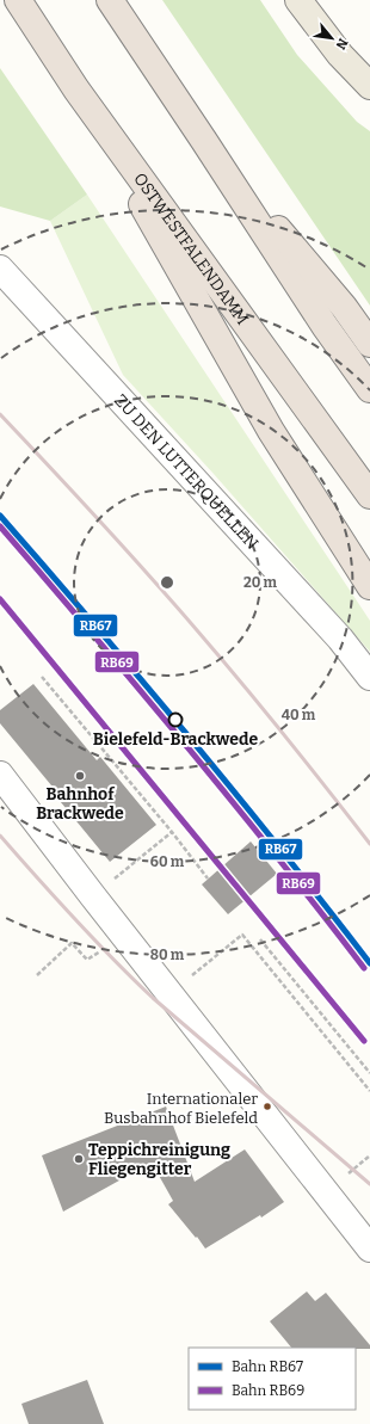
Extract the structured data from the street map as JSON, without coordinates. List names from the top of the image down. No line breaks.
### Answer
{"streets":{"highway":["OSTWESTFALENDAMM"],"street":["ZU DEN LUTTERQUELLEN"]},"places":["Bielefeld-Brackwede","Bahnhof Brackwede","Internationaler Busbahnhof Bielefeld","Teppichreinigung Fliegengitter"],"lines":["rail line RB67","rail line RB69"],"legend":["Bahn RB67","Bahn RB69"],"north":"bottom right","rings":["20 m","40 m","60 m","80 m"]}
